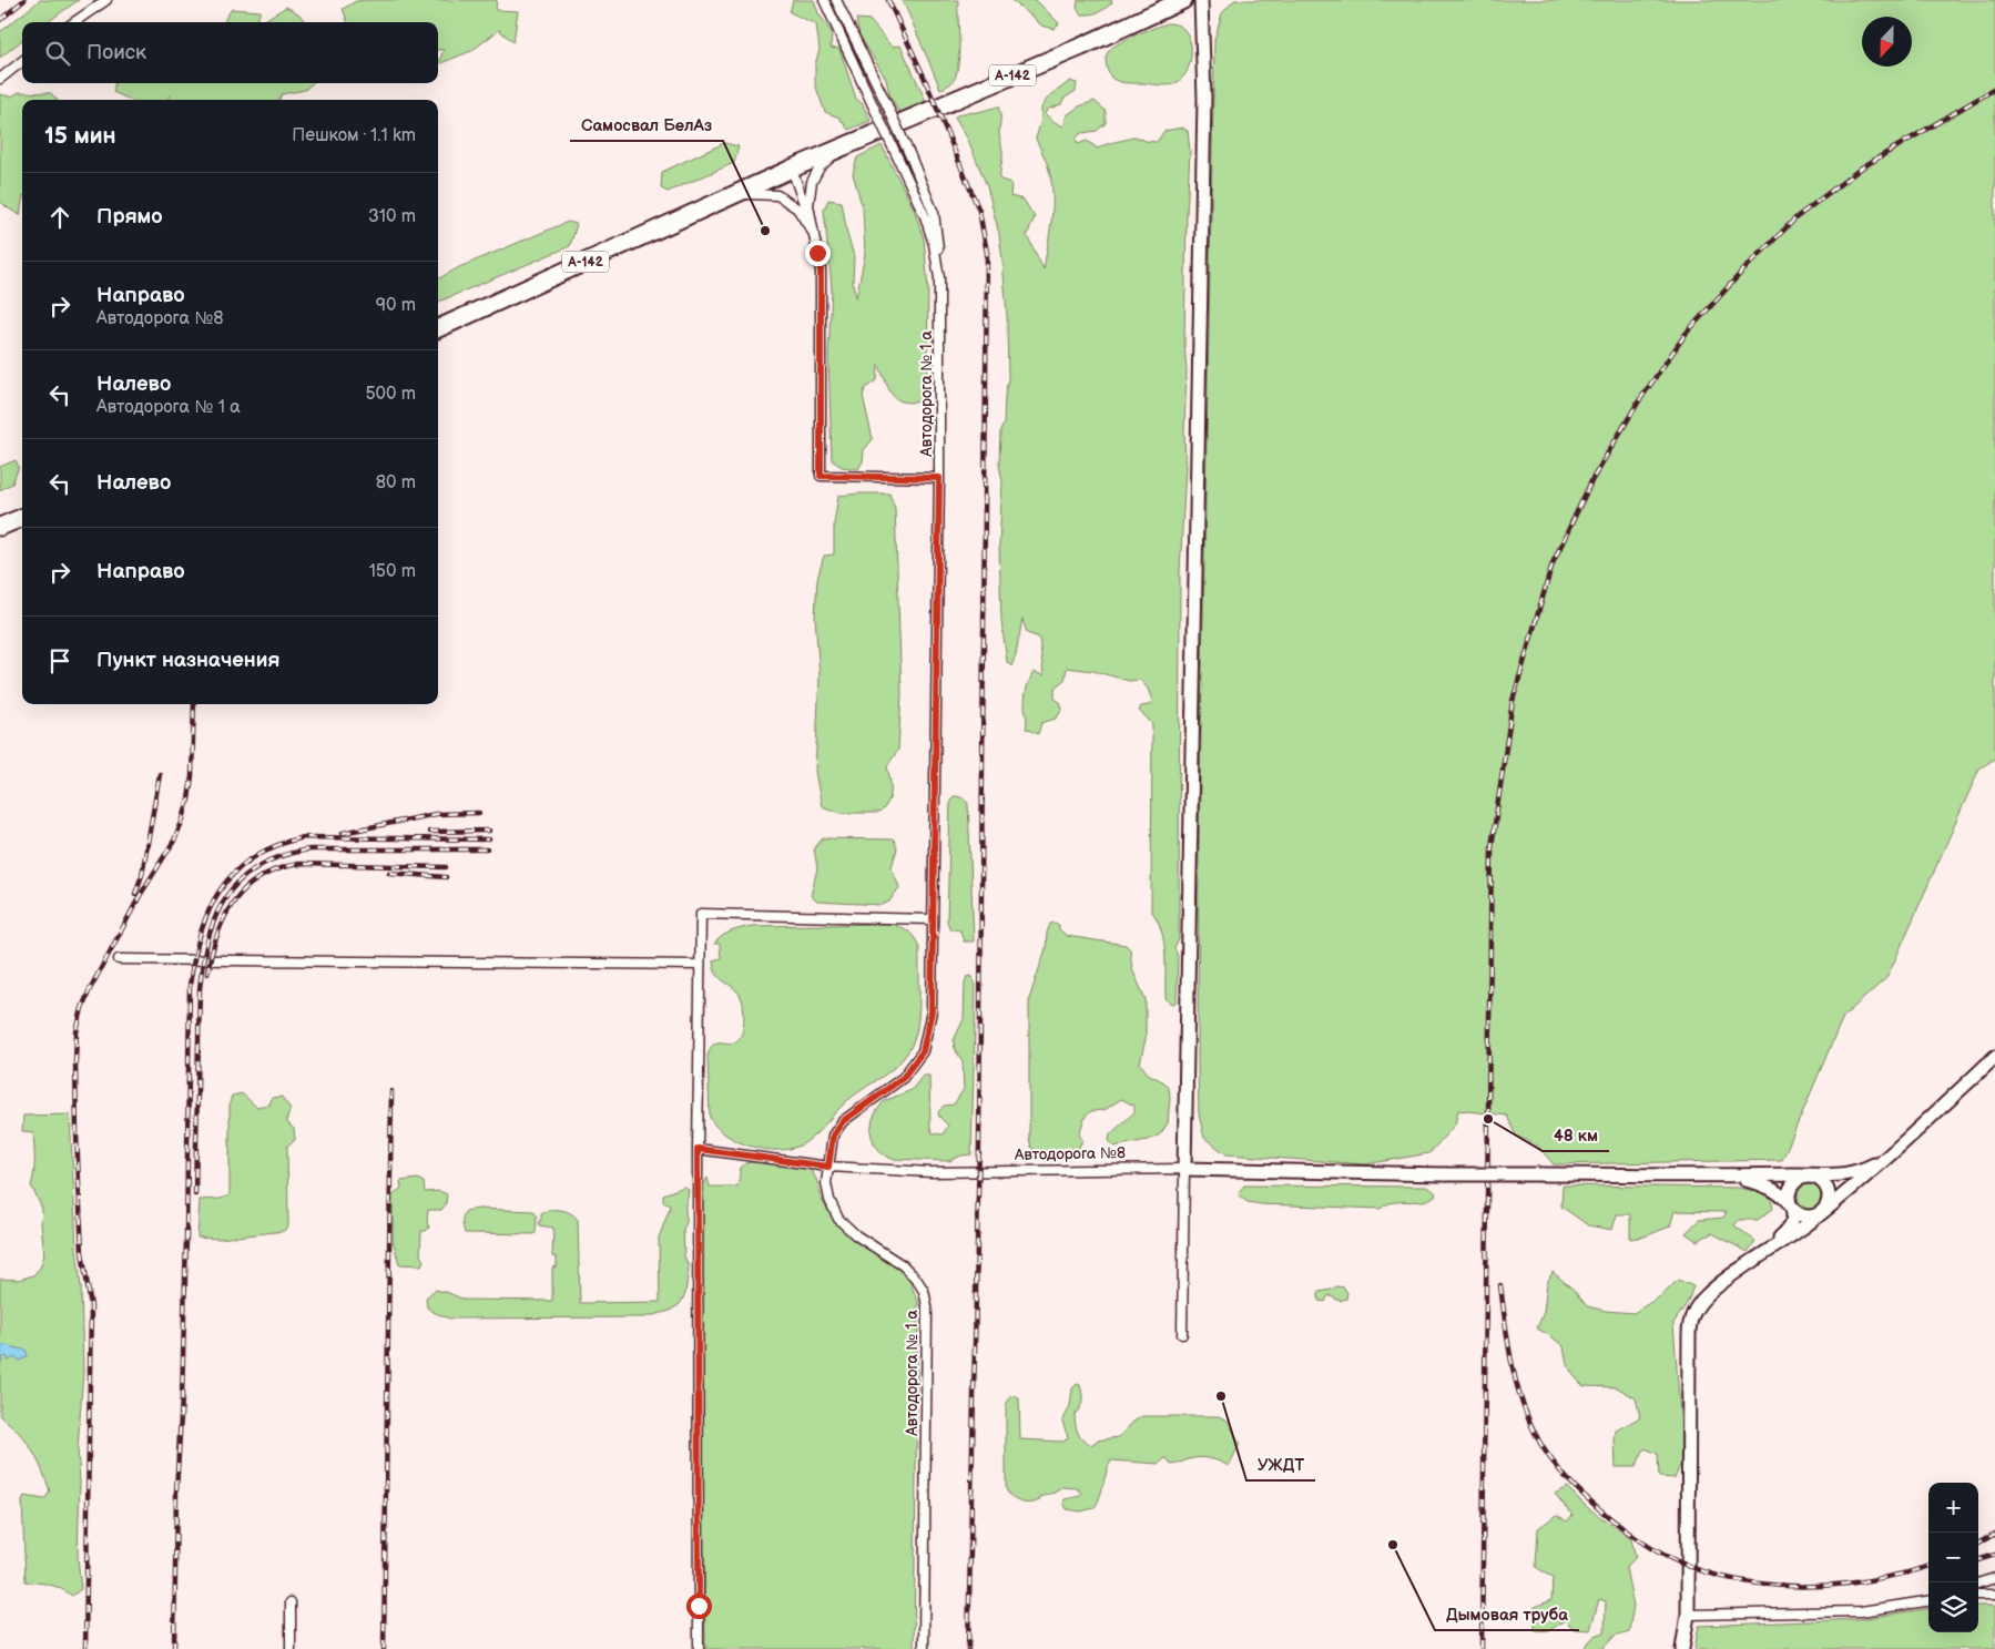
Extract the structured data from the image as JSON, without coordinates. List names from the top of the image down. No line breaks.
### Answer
{"streets":{"highway":["А-142"],"street":["Автодорога № 1 а","Автодорога №8"]},"crossings":[["Автодорога № 1 а","Автодорога №8"]],"places":["Самосвал БелАз","48 км","УЖДТ","Дымовая труба"],"north":"bottom","page":{"search":"Поиск","heading":["15 мин","Пешком · 1.1 km"],"list":[["Прямо","310 m"],["Направо","Автодорога №8","90 m"],["Налево","Автодорога № 1 а","500 m"],["Налево","80 m"],["Направо","150 m"],"Пункт назначения"],"map_buttons":["+","−"]}}
